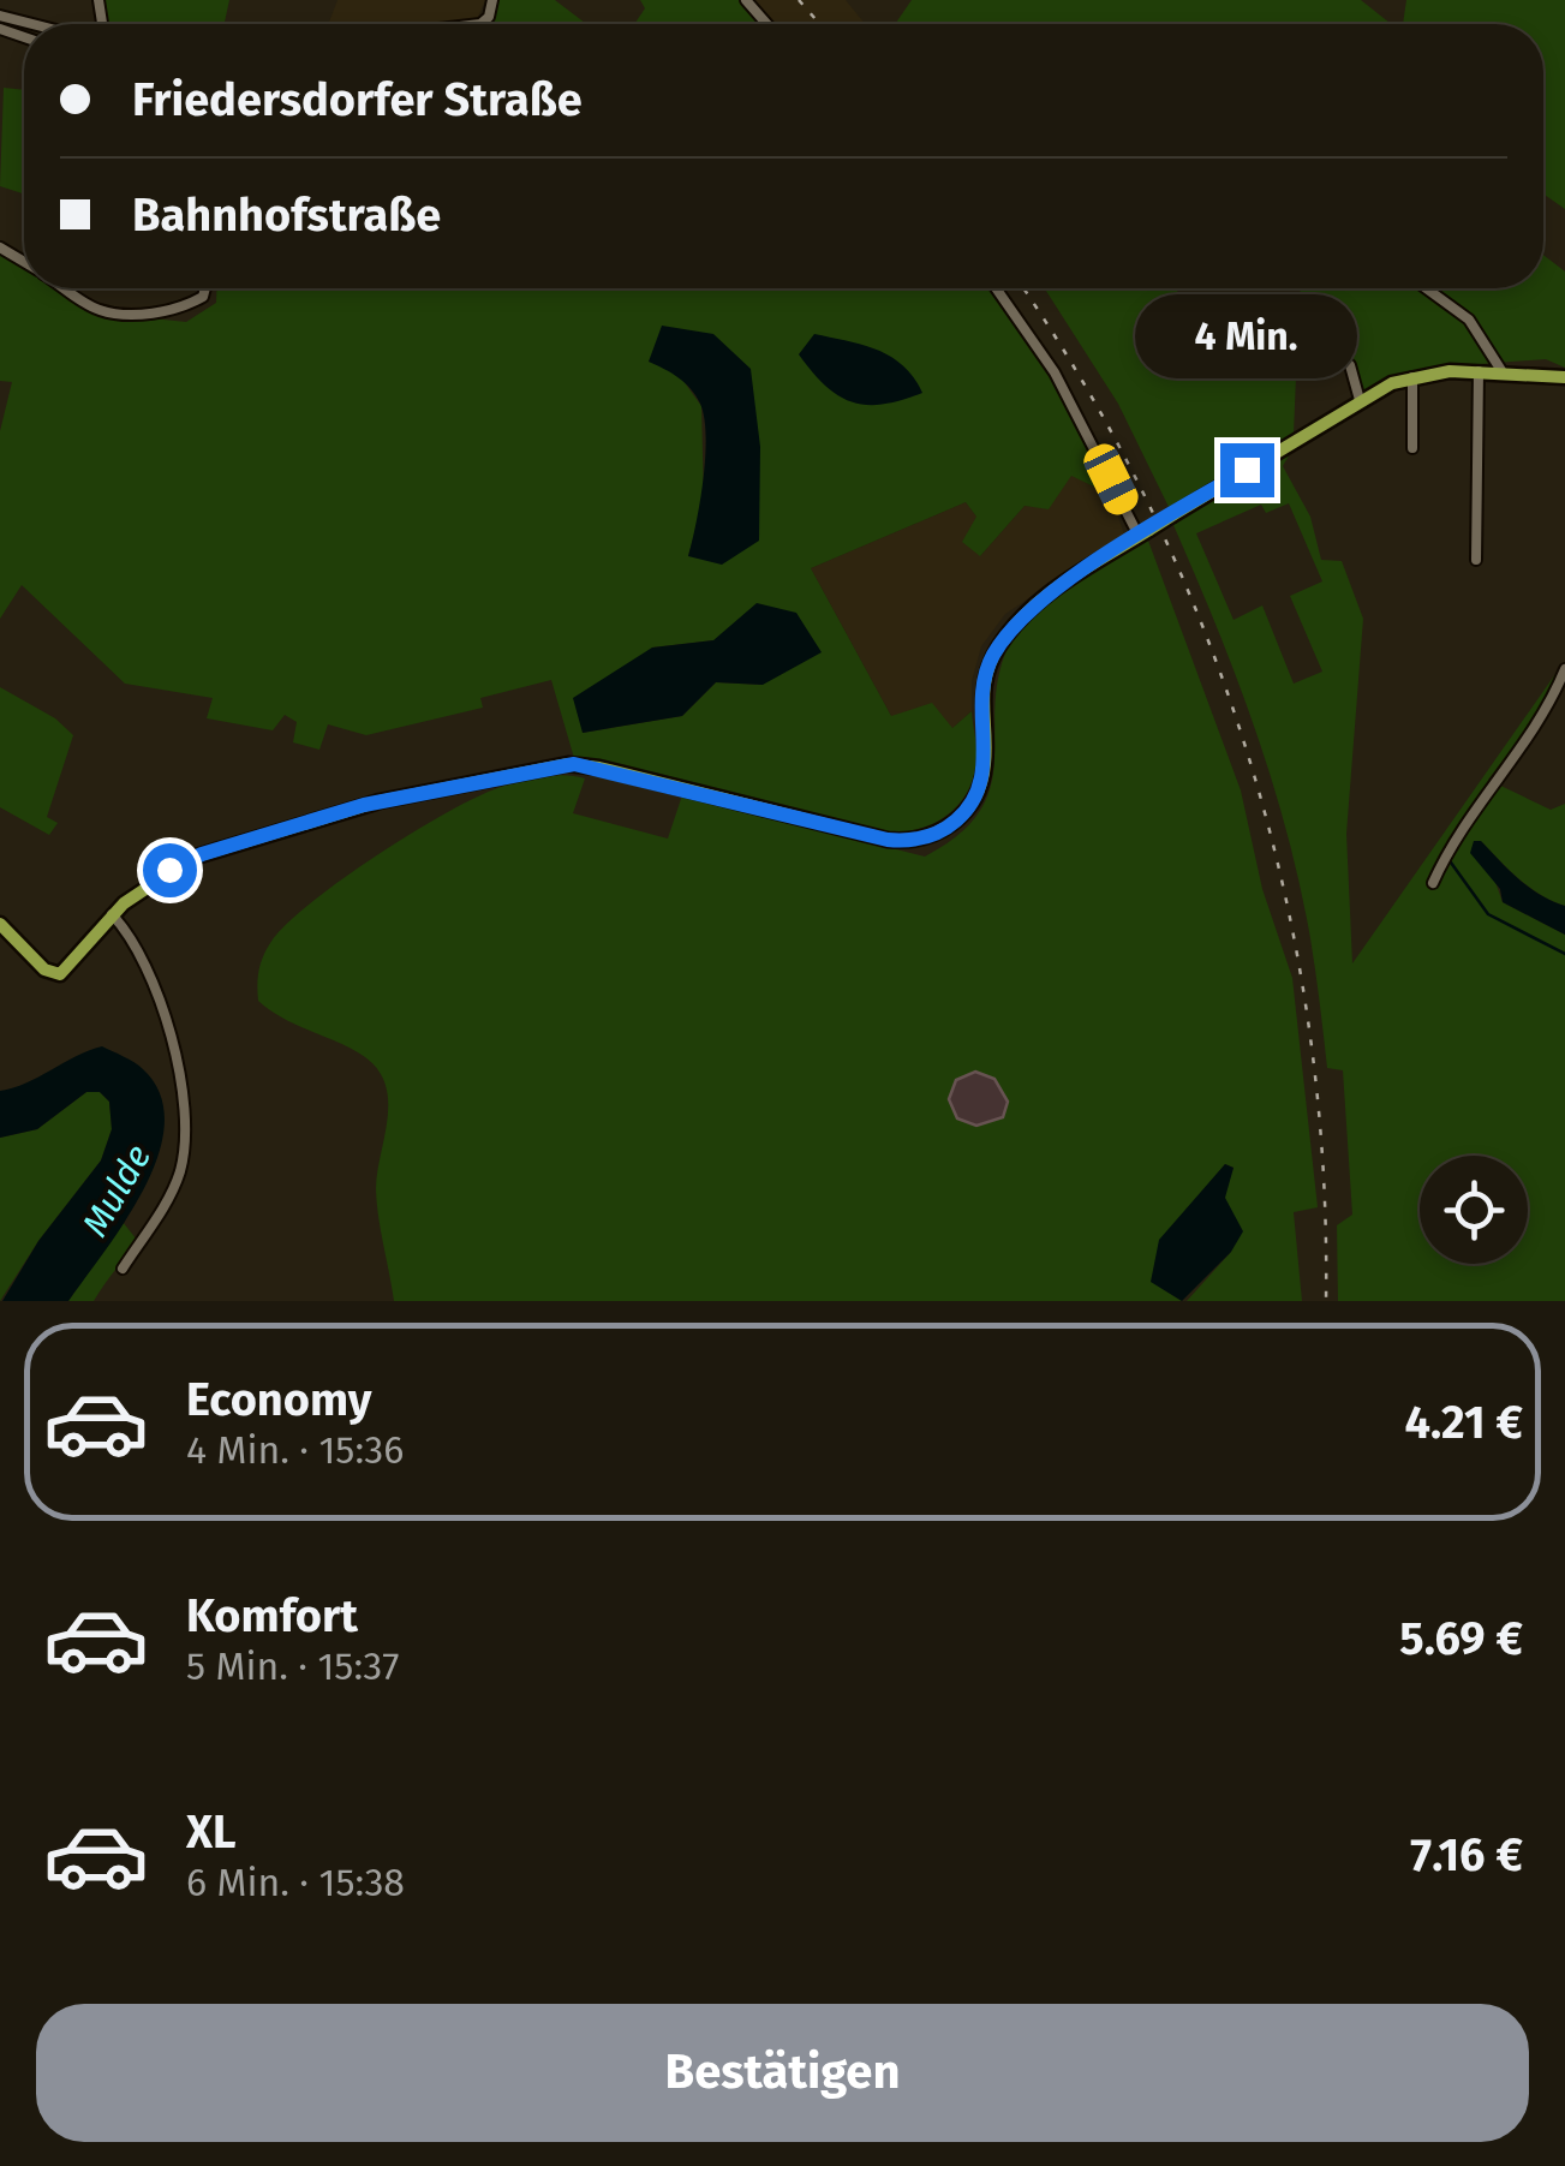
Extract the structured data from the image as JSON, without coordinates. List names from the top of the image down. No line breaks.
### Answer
{"water":["Mulde"],"page":{"banner":["Friedersdorfer Straße","Bahnhofstraße"],"bubble":"4 Min.","list":[{"name":"Economy","note":"4 Min. · 15:36","value":"4.21 €"},{"name":"Komfort","note":"5 Min. · 15:37","value":"5.69 €"},{"name":"XL","note":"6 Min. · 15:38","value":"7.16 €"}],"buttons":"Bestätigen"}}
